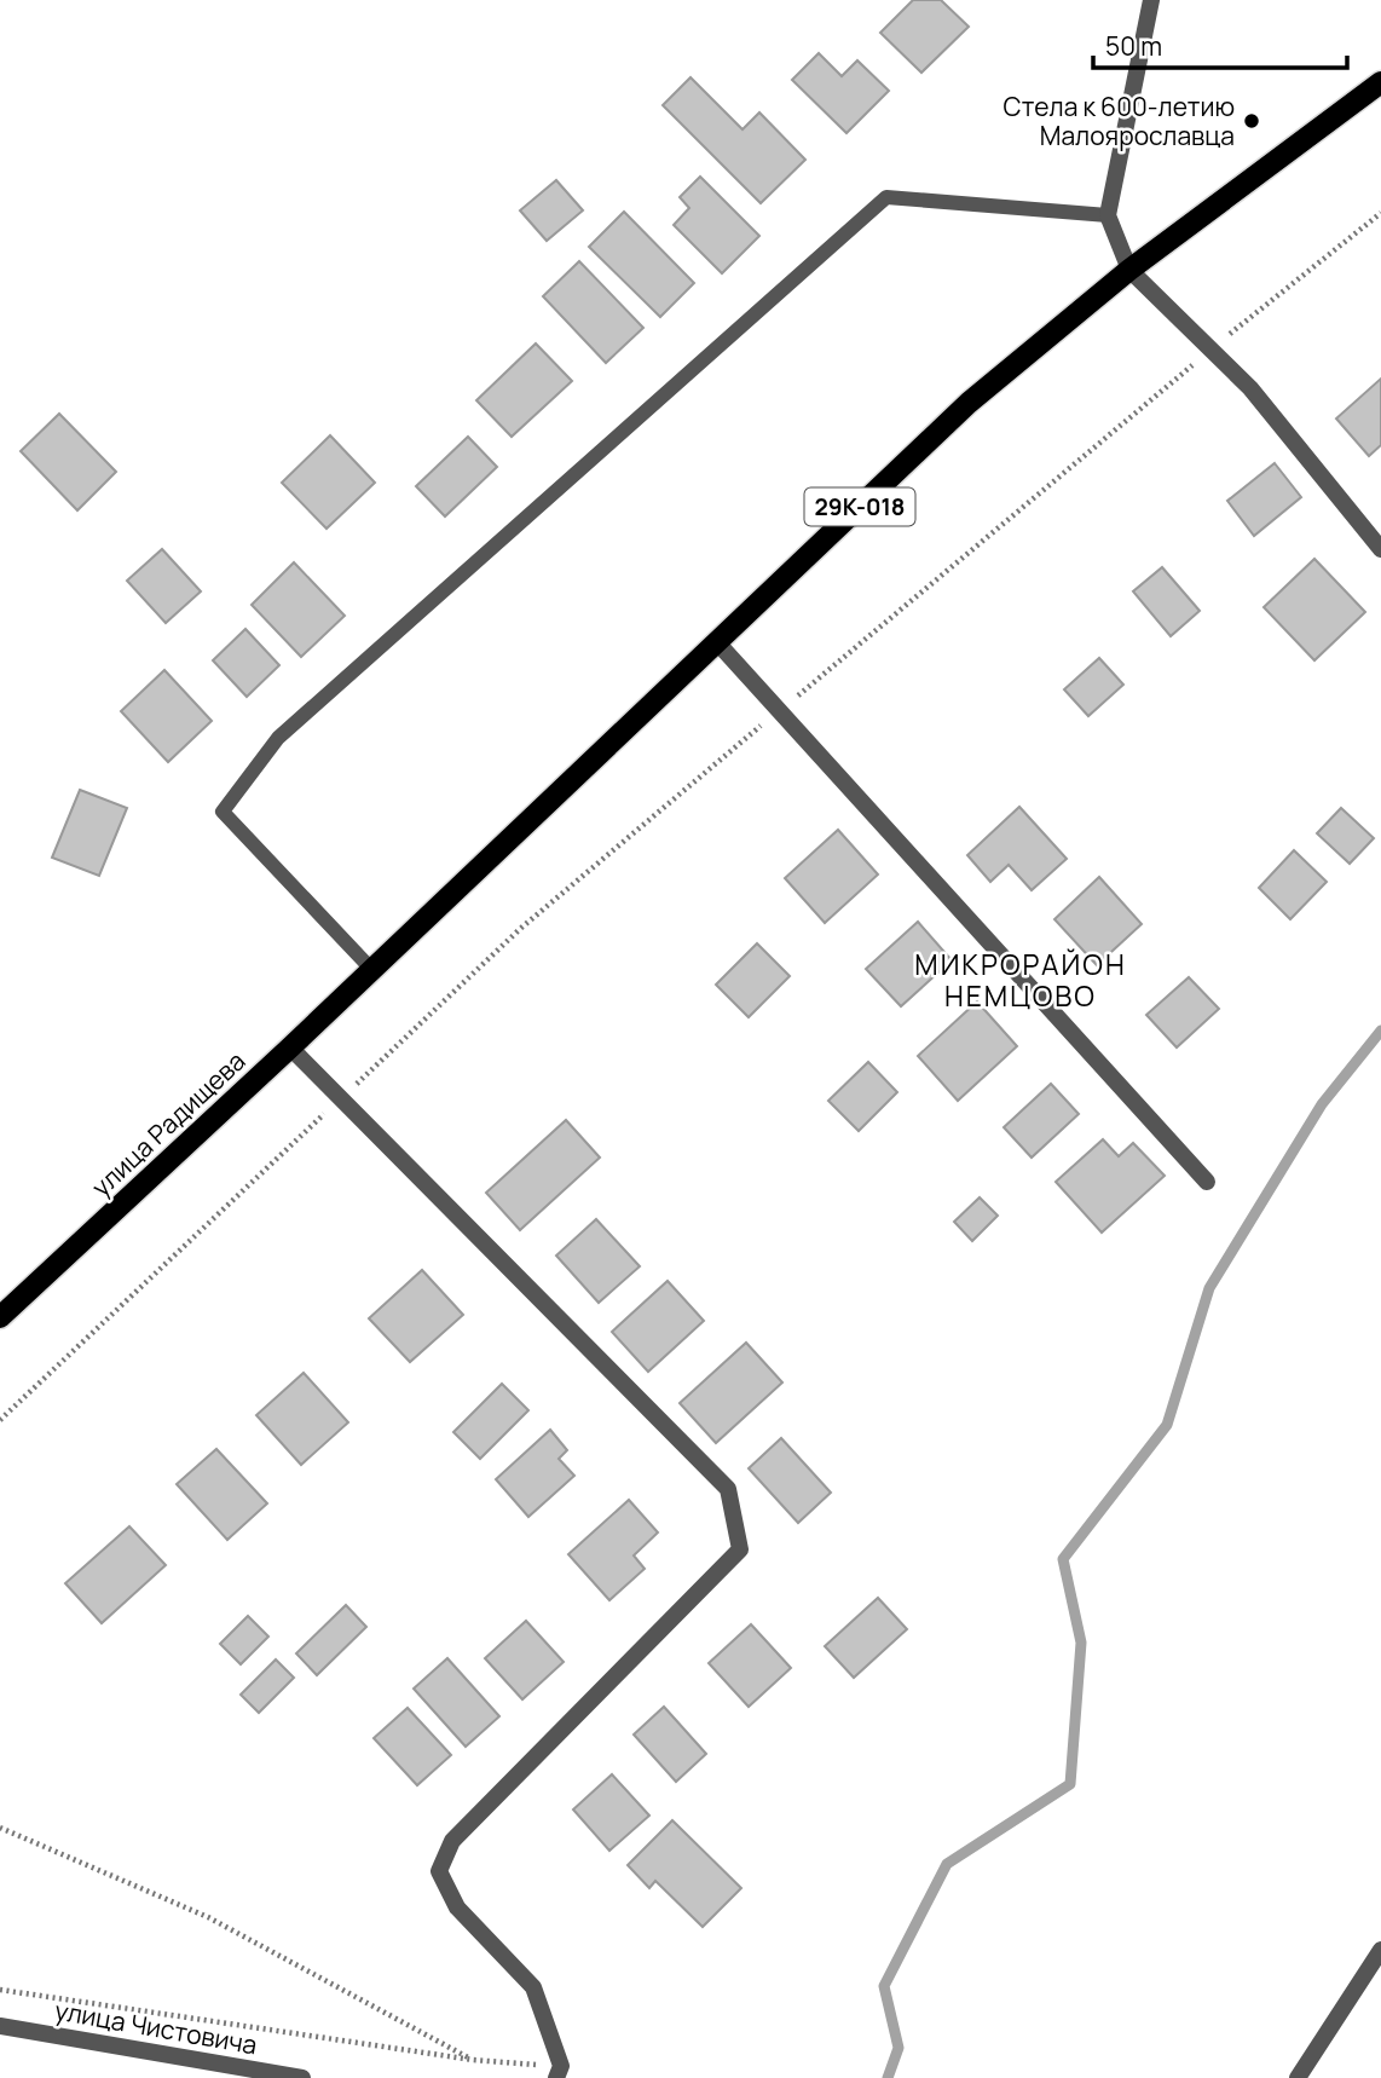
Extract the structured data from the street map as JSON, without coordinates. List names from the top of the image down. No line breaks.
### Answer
{"streets":{"main road":["29К-018","улица Радищева"],"street":["улица Чистовича"]},"crossings":[["29К-018","улица Радищева"]],"districts":["МИКРОРАЙОН НЕМЦОВО"],"places":["Стела к 600-летию Малоярославца"],"scale_bar":"50 m"}
